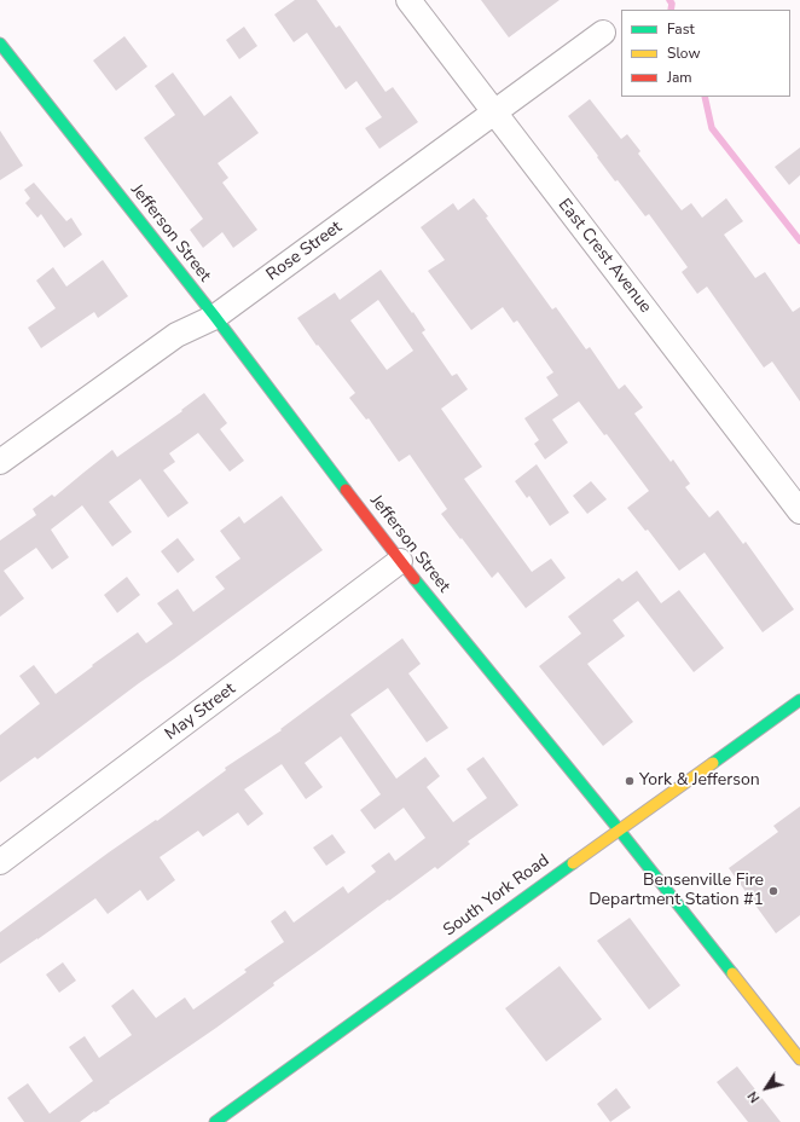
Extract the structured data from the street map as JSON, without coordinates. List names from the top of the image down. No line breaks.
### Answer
{"streets":{"street":["Jefferson Street","Rose Street","East Crest Avenue","May Street","South York Road"]},"crossings":[["Jefferson Street","Rose Street"],["Jefferson Street","May Street"],["Jefferson Street","South York Road"],["Rose Street","East Crest Avenue"]],"places":["York & Jefferson","Bensenville Fire Department Station #1"],"legend":["Fast","Slow","Jam"],"north":"bottom left"}
